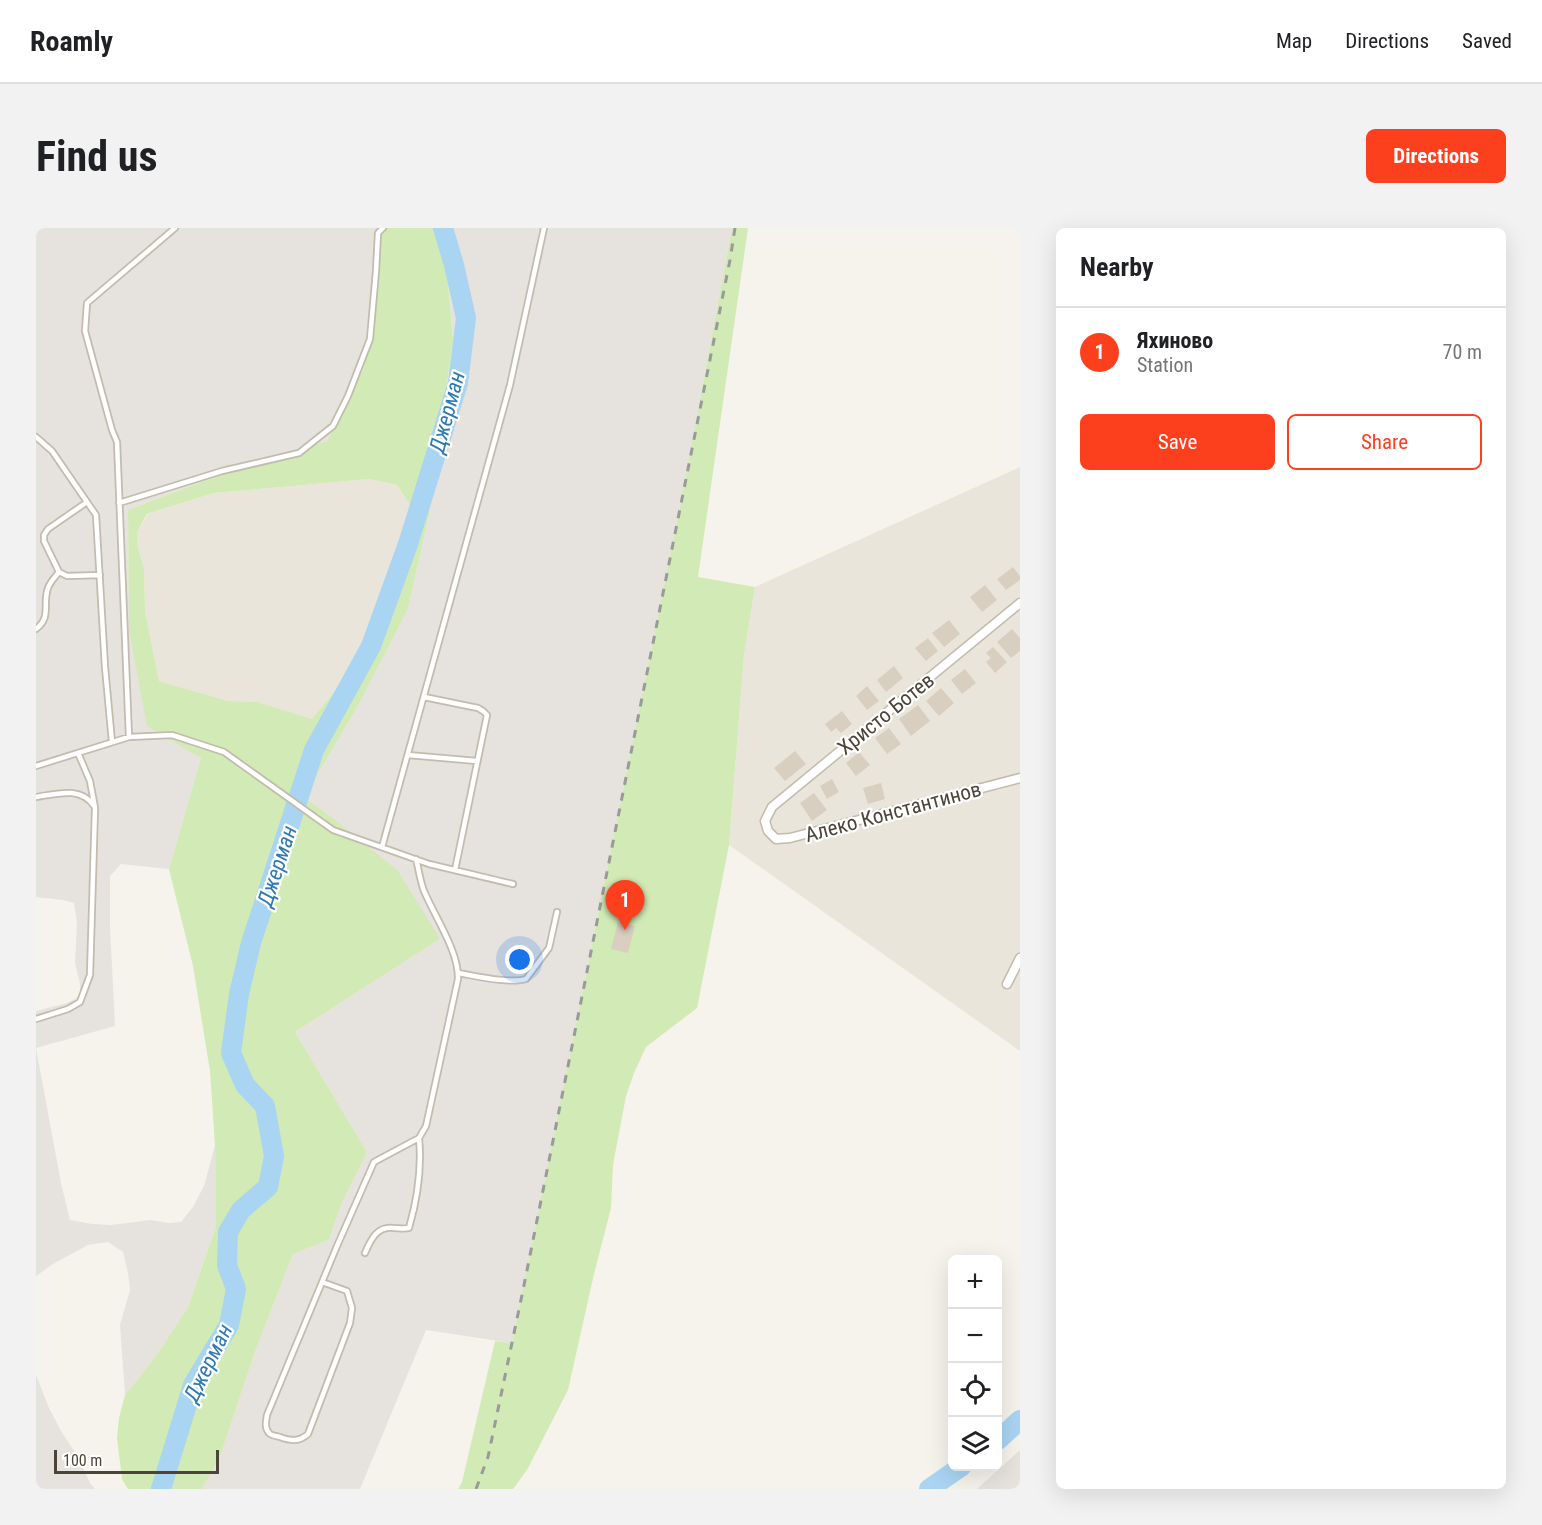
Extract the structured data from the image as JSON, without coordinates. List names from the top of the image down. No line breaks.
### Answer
{"streets":{"street":["Христо Ботев","Алеко Константинов"]},"crossings":[["Христо Ботев","Алеко Константинов"]],"water":["Джерман"],"scale_bar":"100 m","page":{"header":"Roamly","nav":["Map","Directions","Saved"],"buttons":["Directions",["Save","Share"]],"title":"Find us","heading":"Nearby","list":[{"mark":"1","name":"Яхиново","note":"Station","value":"70 m"}],"pins":"1","map_buttons":["+","−"],"scale":"100 m"}}
